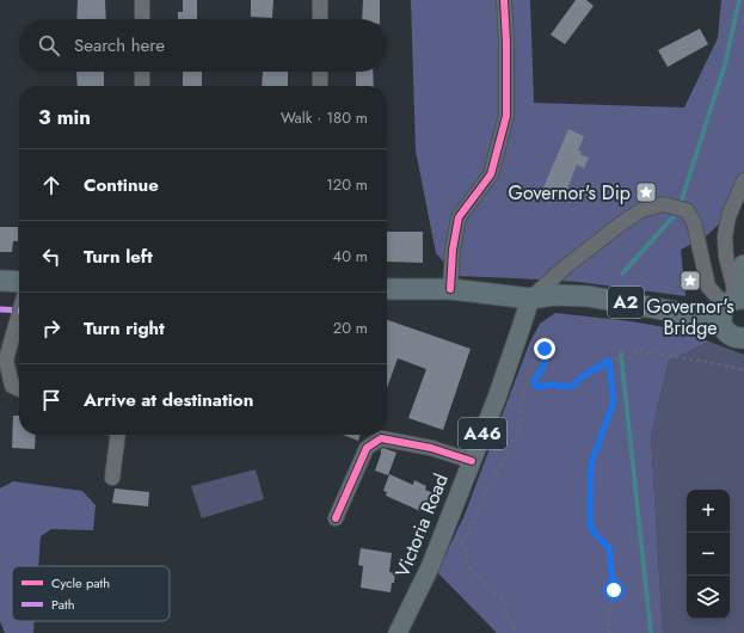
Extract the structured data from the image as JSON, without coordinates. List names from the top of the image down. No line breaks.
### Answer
{"streets":{"highway":["A2"],"main road":["A46","Victoria Road"]},"crossings":[["A2","Victoria Road"]],"places":{"place":["Governor's Dip","Governor's Bridge"]},"legend":["Cycle path","Path"],"page":{"search":"Search here","heading":["3 min","Walk · 180 m"],"list":[["Continue","120 m"],["Turn left","40 m"],["Turn right","20 m"],"Arrive at destination"],"map_buttons":["+","−"]}}
